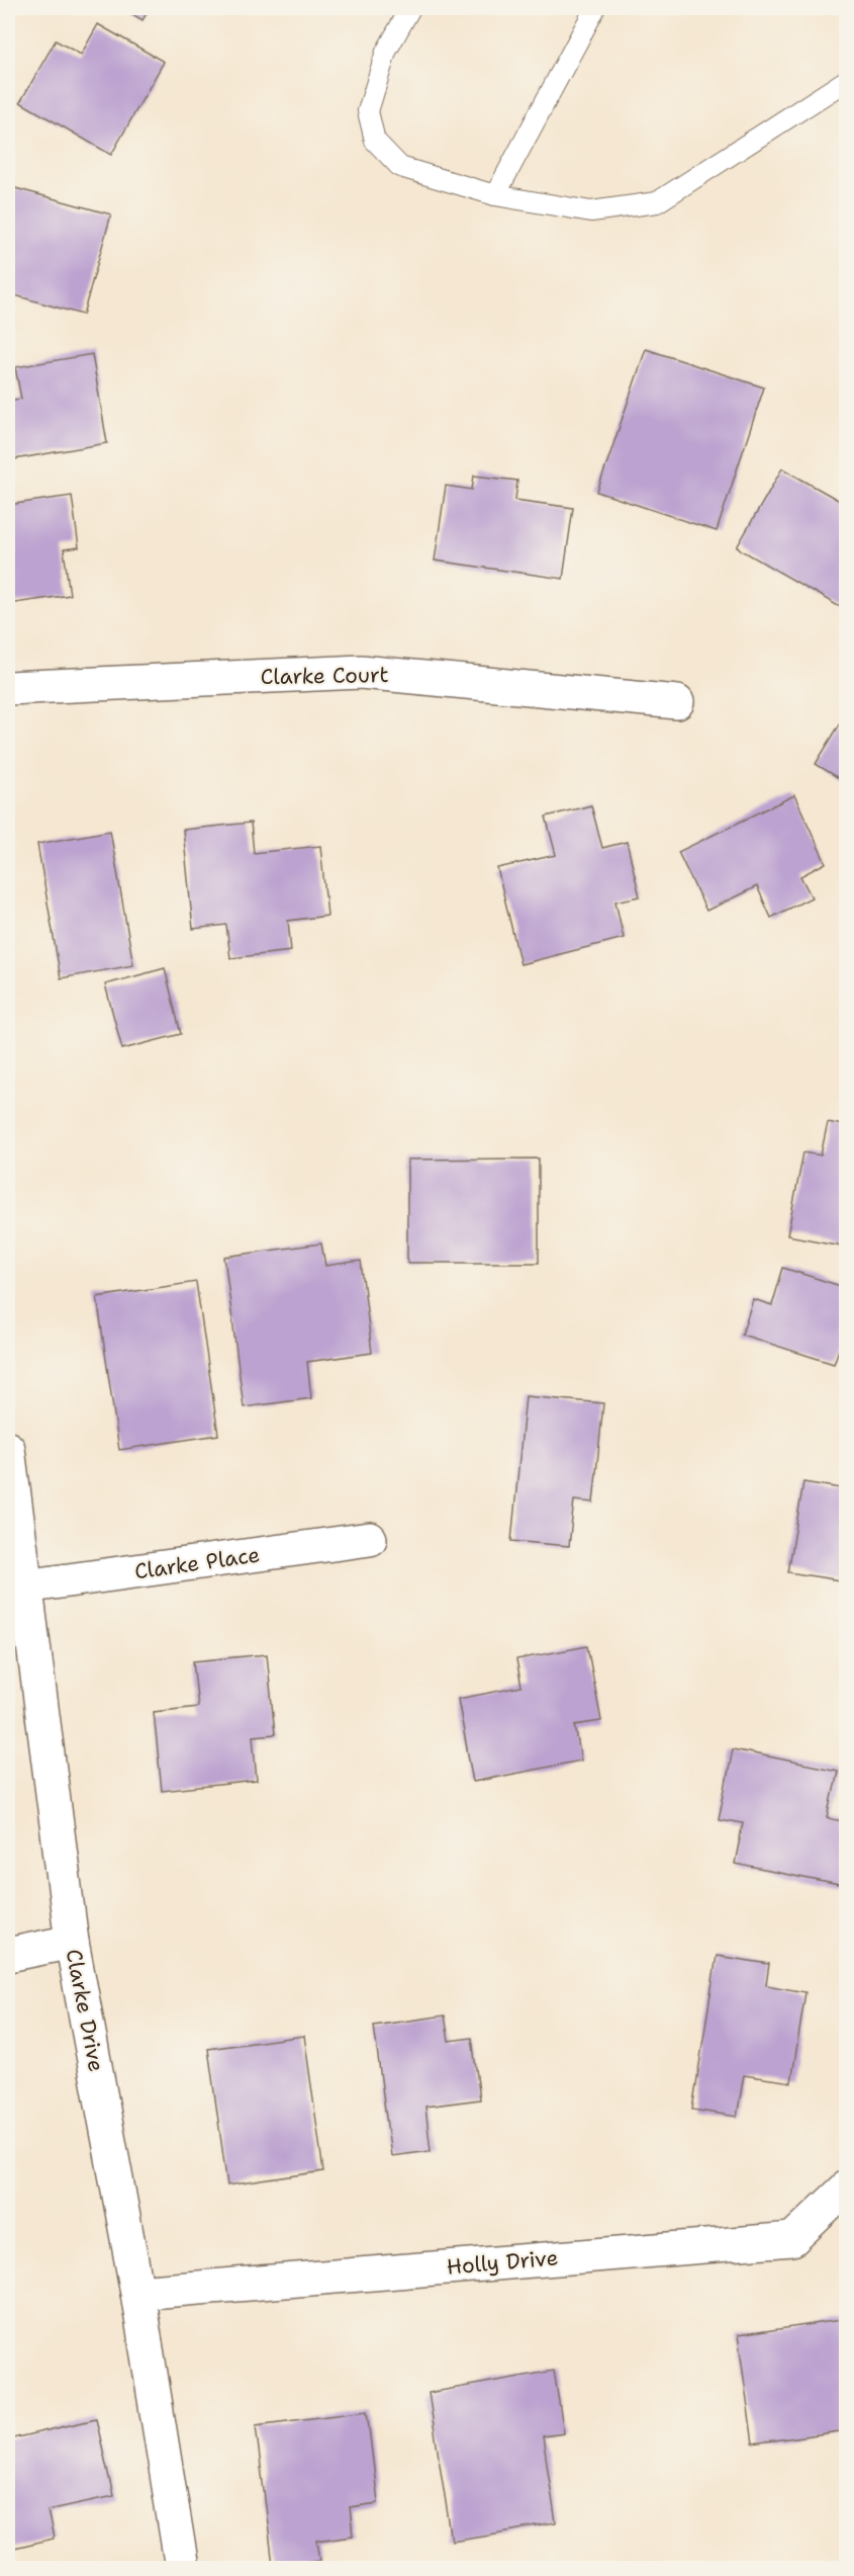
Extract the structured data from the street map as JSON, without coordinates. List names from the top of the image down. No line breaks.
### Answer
{"streets":{"street":["Clarke Court","Clarke Place","Clarke Drive","Holly Drive"]},"crossings":[["Clarke Place","Clarke Drive"],["Clarke Drive","Holly Drive"]]}
